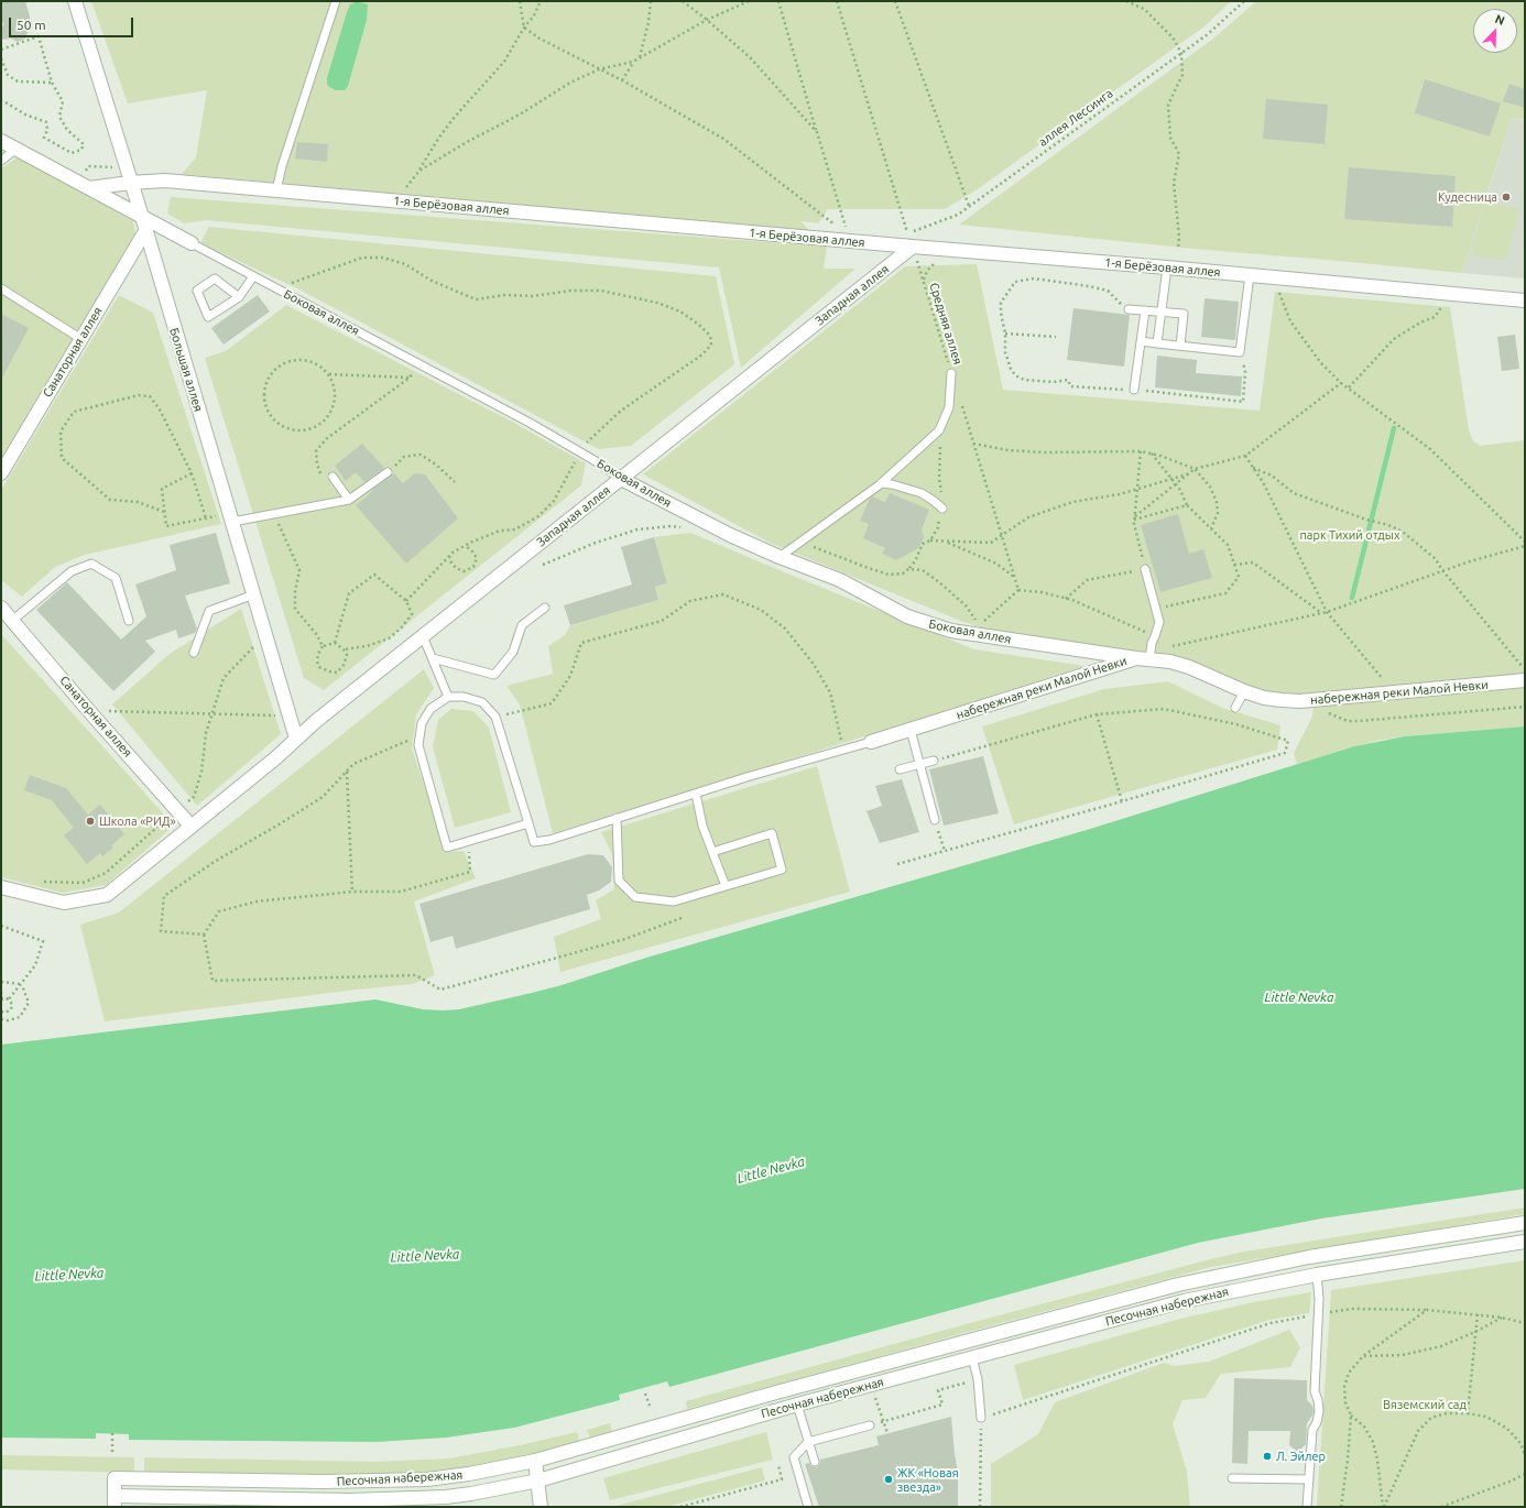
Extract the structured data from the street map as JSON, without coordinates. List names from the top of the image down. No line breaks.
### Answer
{"streets":{"street":["1-я Берёзовая аллея","Западная аллея","Боковая аллея","Санаторная аллея","Большая аллея","набережная реки Малой Невки","Песочная набережная"],"path":["аллея Лессинга","Средняя аллея"]},"crossings":[["1-я Берёзовая аллея","Западная аллея"],["1-я Берёзовая аллея","Средняя аллея"],["1-я Берёзовая аллея","Большая аллея"],["Западная аллея","Боковая аллея"],["Западная аллея","Средняя аллея"],["Западная аллея","Большая аллея"],["Боковая аллея","Большая аллея"],["Боковая аллея","набережная реки Малой Невки"],["Санаторная аллея","Большая аллея"]],"water":["Little Nevka"],"parks":["парк Тихий отдых","Вяземский сад"],"places":["Кудесница","Школа «РИД»","Л. Эйлер","ЖК «Новая звезда»"],"scale_bar":"50 m","north":"top right"}
